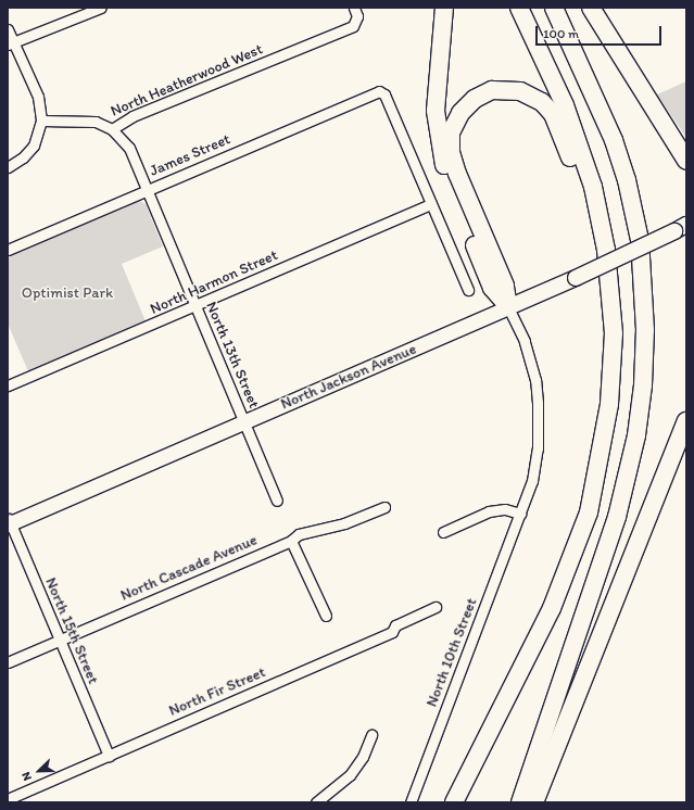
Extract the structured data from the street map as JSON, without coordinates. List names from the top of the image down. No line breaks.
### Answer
{"streets":{"main road":["North Jackson Avenue"],"street":["North Heatherwood West","James Street","North Harmon Street","North 13th Street","North Cascade Avenue","North 15th Street","North 10th Street","North Fir Street"]},"crossings":[["North Heatherwood West","North 13th Street"],["James Street","North Harmon Street"],["James Street","North 13th Street"],["North Harmon Street","North 13th Street"],["North 13th Street","North Jackson Avenue"],["North Jackson Avenue","North 15th Street"],["North Jackson Avenue","North 10th Street"],["North Cascade Avenue","North 15th Street"],["North 15th Street","North Fir Street"]],"parks":["Optimist Park"],"scale_bar":"100 m","north":"bottom left"}
